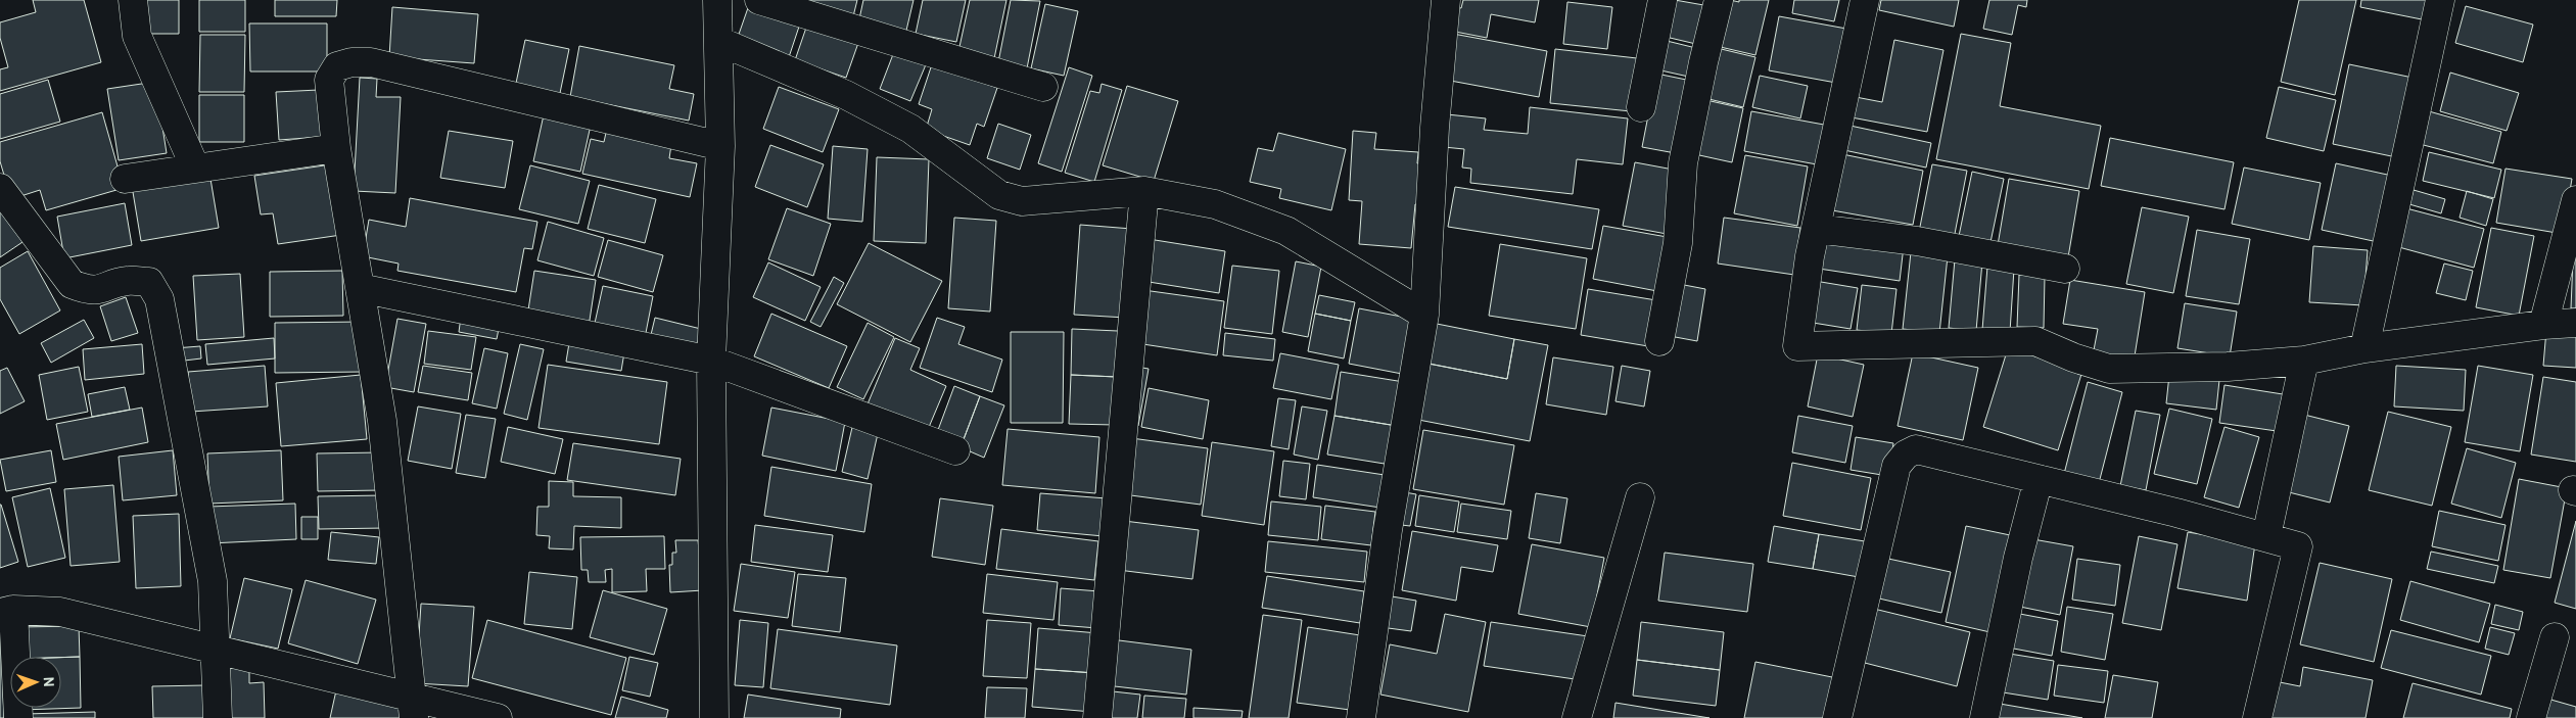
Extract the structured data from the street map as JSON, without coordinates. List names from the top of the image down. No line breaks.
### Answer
{"north":"right"}
